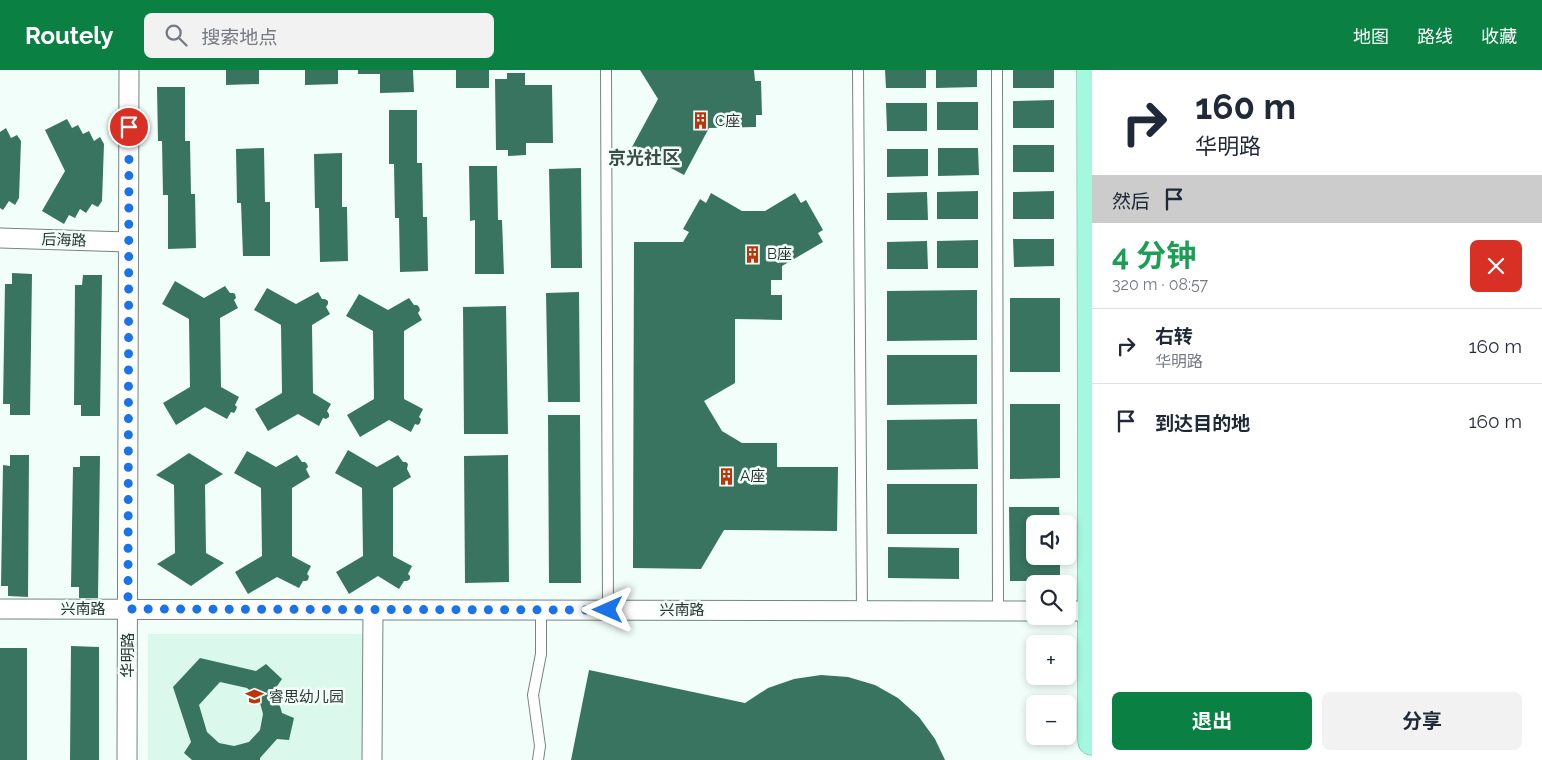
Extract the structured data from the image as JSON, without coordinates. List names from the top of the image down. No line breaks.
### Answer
{"streets":{"street":["后海路","兴南路","华明路"]},"crossings":[["后海路","华明路"],["兴南路","华明路"]],"districts":["京光社区"],"places":{"building":["C座","B座","A座"],"school or university":["睿思幼儿园"]},"page":{"header":"Routely","search":"搜索地点","nav":["地图","路线","收藏"],"turn":["160 m","华明路"],"then":"然后","heading":["4 分钟","320 m · 08:57"],"list":[{"name":"右转","note":"华明路","value":"160 m"},{"name":"到达目的地","value":"160 m"}],"map_buttons":["+","−"],"buttons":["退出","分享"]}}
